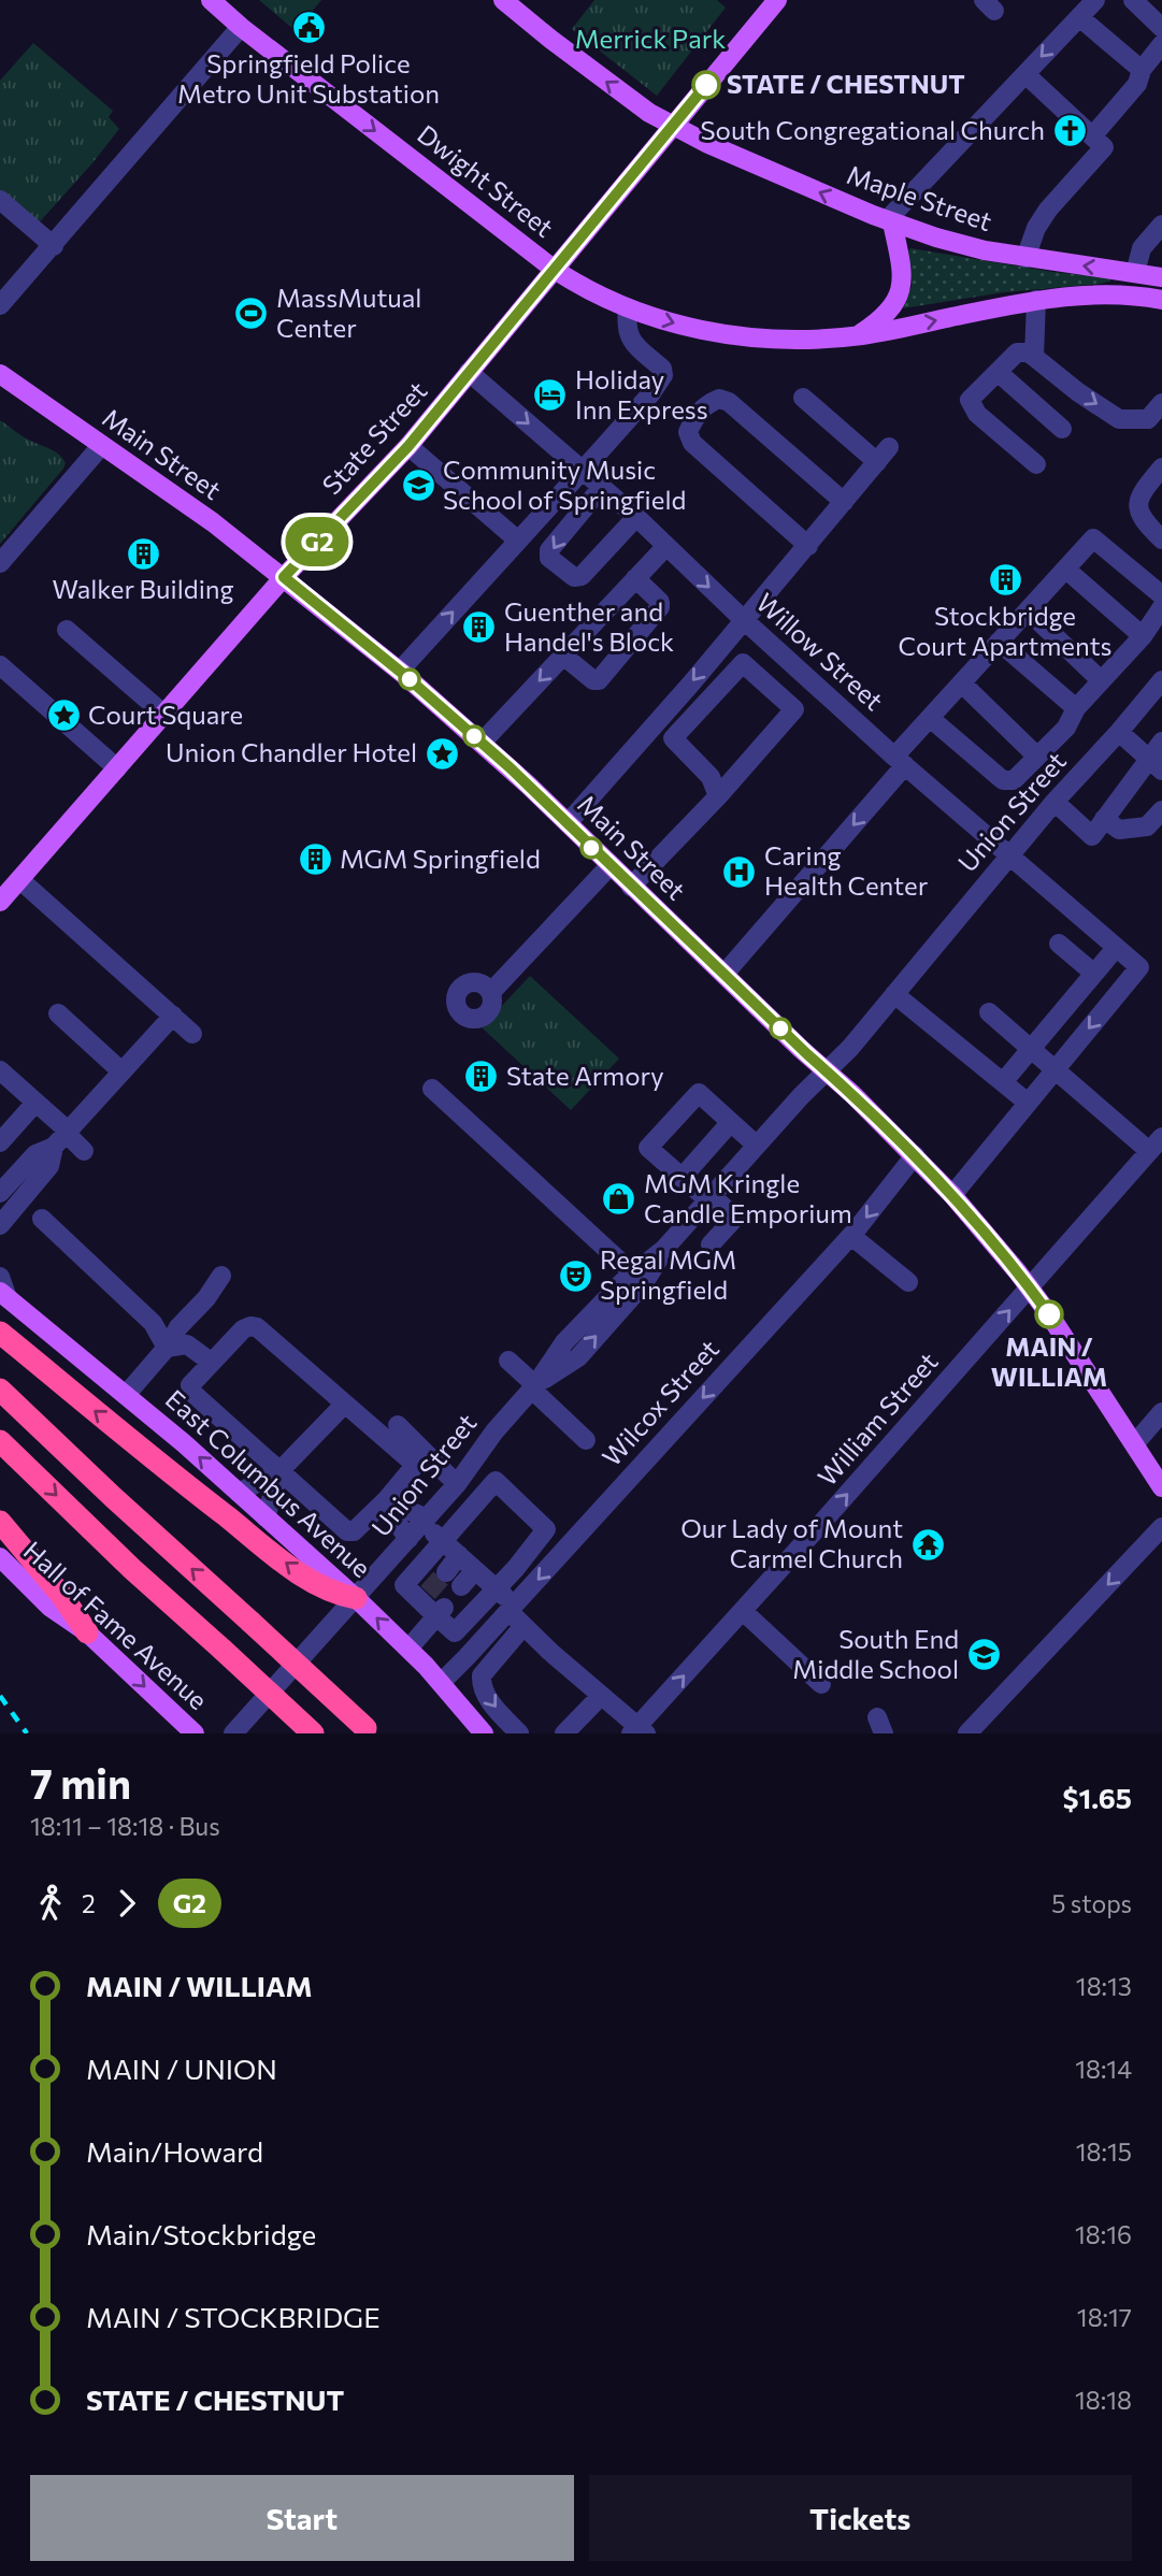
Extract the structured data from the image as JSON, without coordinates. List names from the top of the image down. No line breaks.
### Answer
{"streets":{"main road":["Dwight Street","Maple Street","State Street","Main Street","East Columbus Avenue","Hall of Fame Avenue"],"street":["Willow Street","Union Street","Wilcox Street","William Street"]},"crossings":[["Dwight Street","State Street"],["Maple Street","State Street"],["State Street","Main Street"],["State Street","Willow Street"],["Main Street","Union Street"],["Main Street","Wilcox Street"],["Main Street","William Street"],["Willow Street","Union Street"],["Union Street","East Columbus Avenue"],["Wilcox Street","East Columbus Avenue"]],"one_way":["Dwight Street","Maple Street","Wilcox Street","William Street","Hall of Fame Avenue"],"parks":["Merrick Park"],"places":{"public building":["Springfield Police Metro Unit Substation"],"other":["STATE / CHESTNUT","MAIN / WILLIAM"],"church":["South Congregational Church"],"sports":["MassMutual Center"],"hotel":["Holiday Inn Express"],"school or university":["Community Music School of Springfield","South End Middle School"],"building":["Walker Building","Stockbridge Court Apartments","Guenther and Handel's Block","MGM Springfield","State Armory"],"place":["Court Square","Union Chandler Hotel"],"hospital":["Caring Health Center"],"shop":["MGM Kringle Candle Emporium"],"theatre":["Regal MGM Springfield"],"temple":["Our Lady of Mount Carmel Church"]},"lines":["bus line G2"],"page":{"on_map":"G2","heading":["7 min","18:11 – 18:18 · Bus","$1.65"],"legs":["2","G2","5 stops"],"list":[{"name":"MAIN / WILLIAM","value":"18:13"},{"name":"MAIN / UNION","value":"18:14"},{"name":"Main/Howard","value":"18:15"},{"name":"Main/Stockbridge","value":"18:16"},{"name":"MAIN / STOCKBRIDGE","value":"18:17"},{"name":"STATE / CHESTNUT","value":"18:18"}],"buttons":["Start","Tickets"]}}
